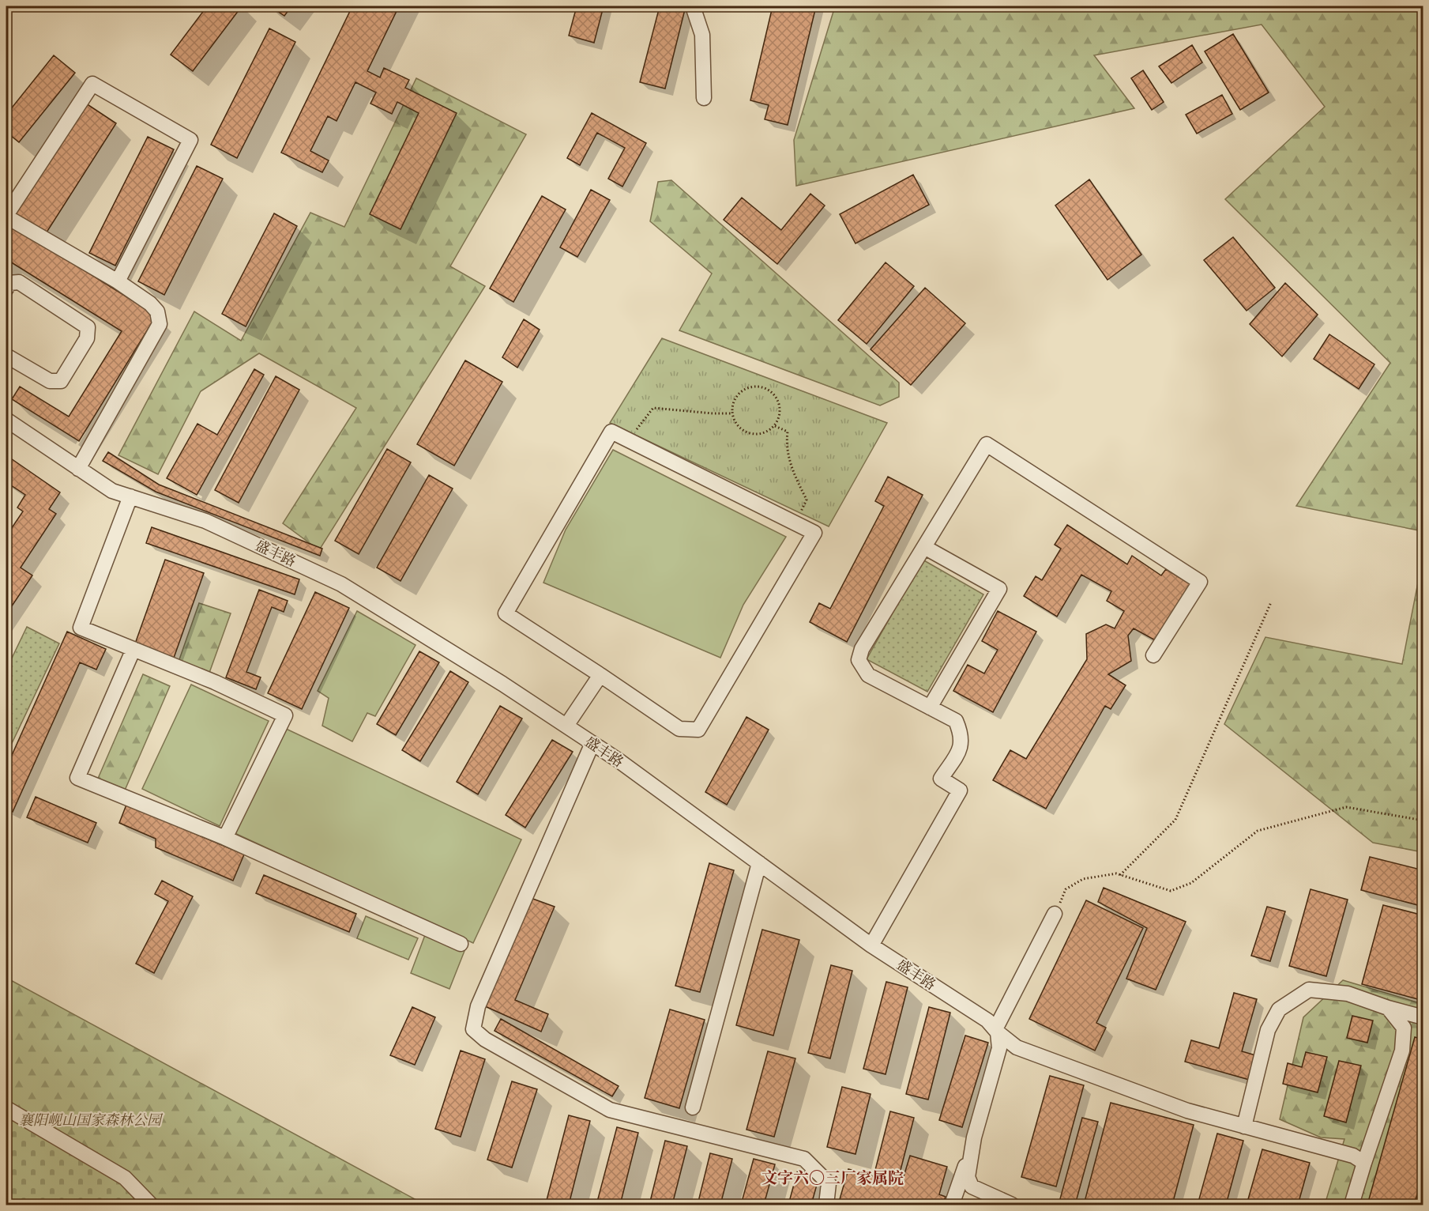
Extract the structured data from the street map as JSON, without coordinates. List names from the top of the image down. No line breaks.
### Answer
{"streets":{"street":["盛丰路"]},"districts":["文字六〇三厂家属院"],"parks":["襄阳岘山国家森林公园"]}
